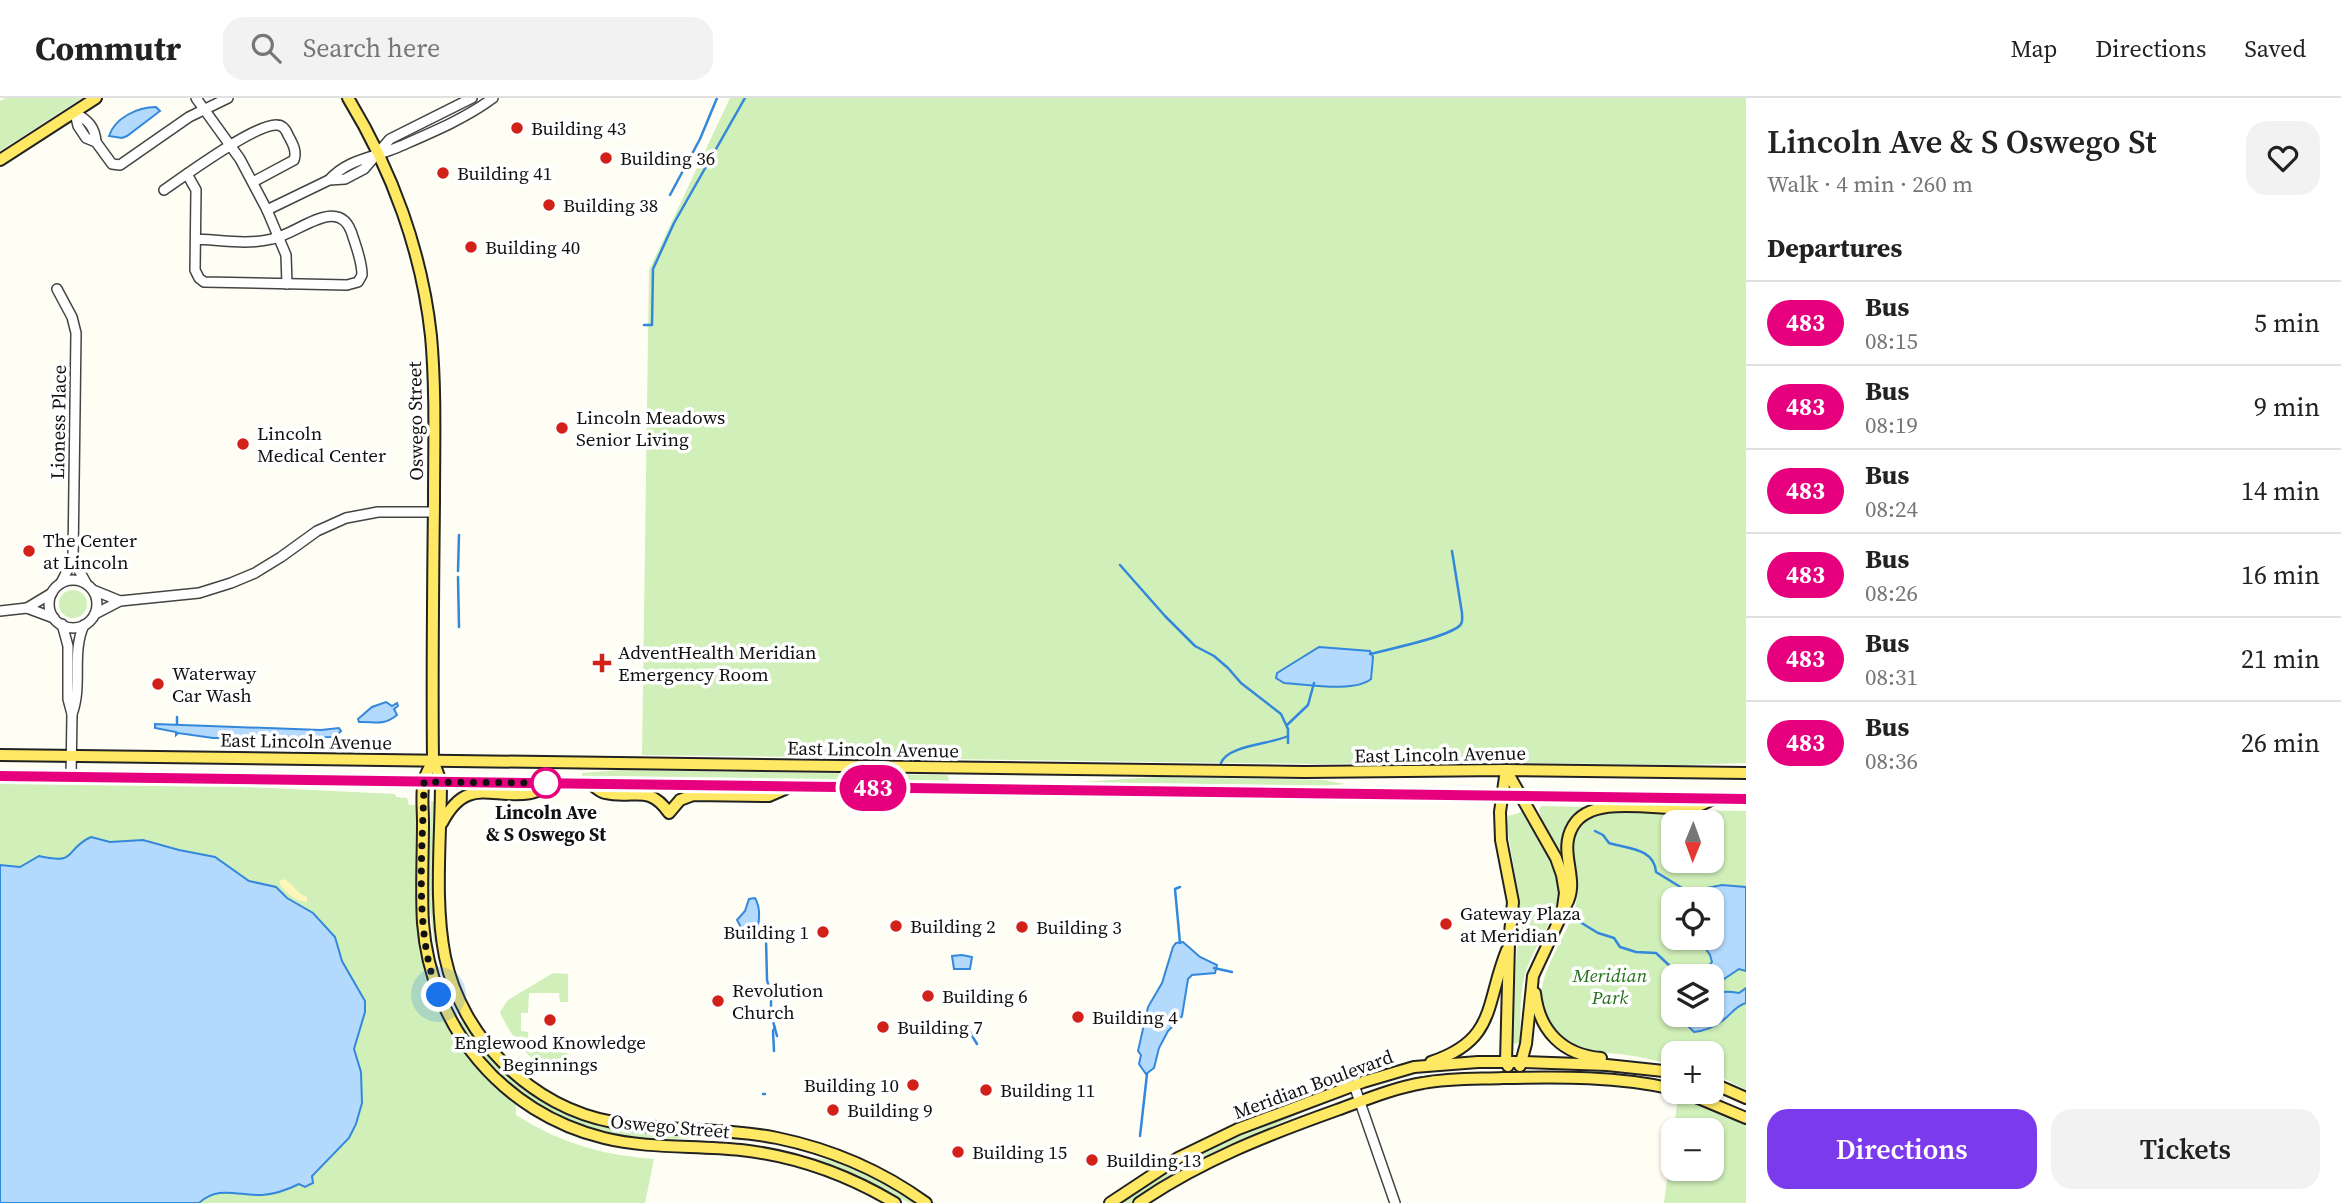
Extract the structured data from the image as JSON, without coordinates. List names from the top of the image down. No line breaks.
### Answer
{"streets":{"main road":["Oswego Street","East Lincoln Avenue","Meridian Boulevard"],"street":["Lioness Place"]},"crossings":[["Oswego Street","East Lincoln Avenue"]],"parks":["Meridian Park"],"places":{"other":["Building 43","Building 36","Building 41","Building 38","Building 40","Lincoln Meadows Senior Living","Lincoln Medical Center","The Center at Lincoln","Waterway Car Wash","Lincoln Ave & S Oswego St","Gateway Plaza at Meridian","Building 2","Building 3","Building 1","Building 6","Revolution Church","Building 4","Englewood Knowledge Beginnings","Building 7","Building 10","Building 11","Building 9","Building 15","Building 13"],"health":["AdventHealth Meridian Emergency Room"]},"lines":["bus line 483"],"north":"bottom","page":{"header":"Commutr","search":"Search here","nav":["Map","Directions","Saved"],"on_map":"483","heading":[["Lincoln Ave & S Oswego St","Walk · 4 min · 260 m"],"Departures"],"list":[{"mark":"483","name":"Bus","note":"08:15","value":"5 min"},{"mark":"483","name":"Bus","note":"08:19","value":"9 min"},{"mark":"483","name":"Bus","note":"08:24","value":"14 min"},{"mark":"483","name":"Bus","note":"08:26","value":"16 min"},{"mark":"483","name":"Bus","note":"08:31","value":"21 min"},{"mark":"483","name":"Bus","note":"08:36","value":"26 min"}],"map_buttons":["+","−"],"buttons":["Directions","Tickets"]}}
